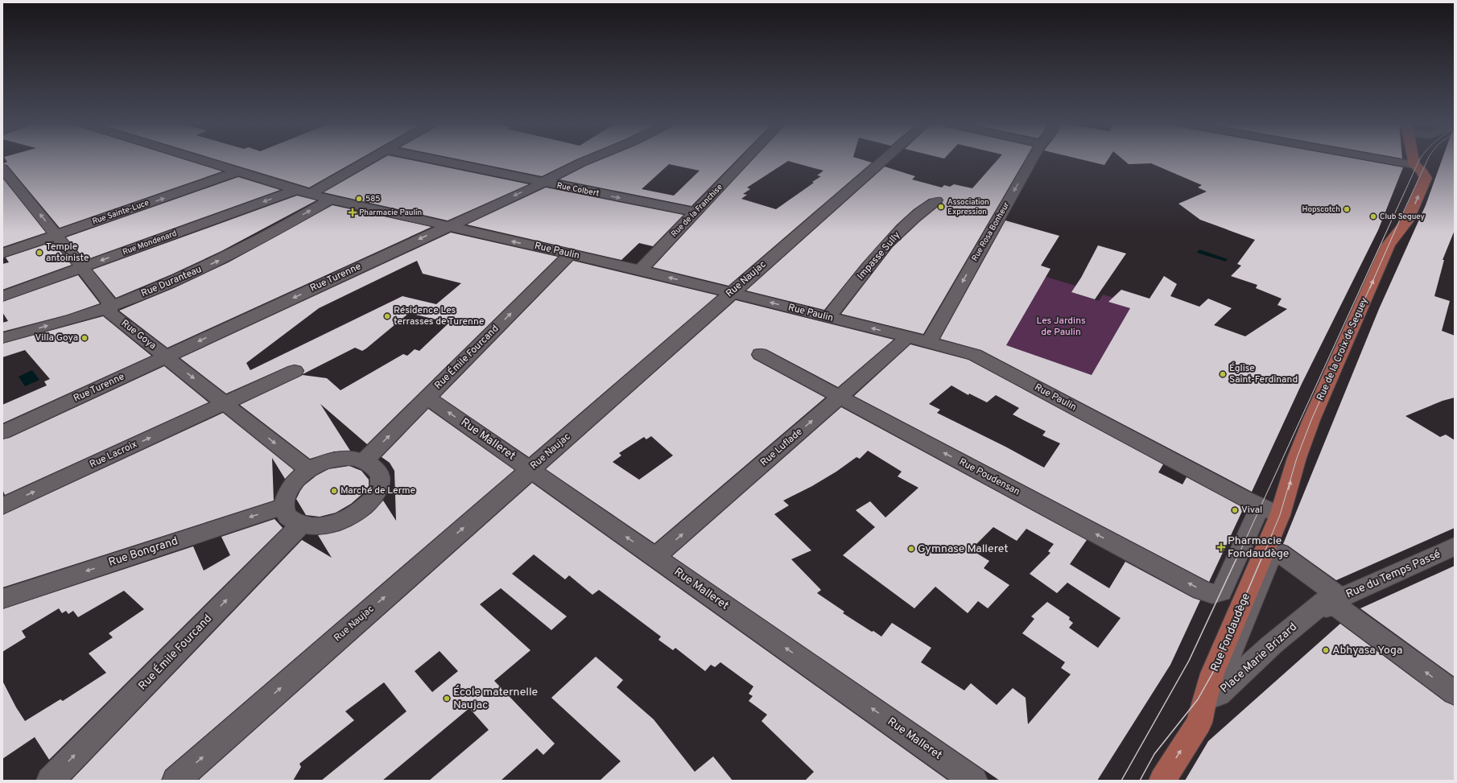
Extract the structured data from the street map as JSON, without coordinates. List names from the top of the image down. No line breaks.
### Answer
{"streets":{"main road":["Rue de la Croix de Seguey","Rue Fondaudège"],"street":["Rue Colbert","Rue de la Franchise","Rue Sainte-Luce","Rue Rosa Bonheur","Rue Mondenard","Rue Paulin","Impasse Sully","Rue Turenne","Rue Naujac","Rue Duranteau","Rue Goya","Rue Émile Fourcand","Rue Malleret","Rue Luflade","Rue Lacroix","Rue Poudensan","Rue Bongrand","Rue du Temps Passé","Place Marie Brizard"]},"crossings":[["Rue Colbert","Rue de la Franchise"],["Rue Colbert","Rue Turenne"],["Rue de la Franchise","Rue Paulin"],["Rue Sainte-Luce","Rue Paulin"],["Rue Sainte-Luce","Rue Goya"],["Rue Rosa Bonheur","Rue Paulin"],["Rue Mondenard","Rue Paulin"],["Rue Mondenard","Rue Goya"],["Rue Paulin","Impasse Sully"],["Rue Paulin","Rue Turenne"],["Rue Paulin","Rue Naujac"],["Rue Paulin","Rue Duranteau"],["Rue Paulin","Rue de la Croix de Seguey"],["Rue Paulin","Rue Émile Fourcand"],["Rue Paulin","Rue Luflade"],["Rue Paulin","Rue Poudensan"],["Rue Turenne","Rue Goya"],["Rue Naujac","Rue Malleret"],["Rue Duranteau","Rue Goya"],["Rue Goya","Rue Émile Fourcand"],["Rue Goya","Rue Lacroix"],["Rue Goya","Rue Bongrand"],["Rue de la Croix de Seguey","Rue Fondaudège"],["Rue Émile Fourcand","Rue Malleret"],["Rue Émile Fourcand","Rue Bongrand"],["Rue Malleret","Rue Luflade"],["Rue Luflade","Rue Poudensan"],["Rue du Temps Passé","Rue Fondaudège"],["Rue du Temps Passé","Place Marie Brizard"],["Rue Fondaudège","Place Marie Brizard"]],"one_way":["Rue Colbert","Rue Sainte-Luce","Rue Rosa Bonheur","Rue Mondenard","Rue Turenne","Rue Naujac","Rue Duranteau","Rue de la Croix de Seguey","Rue Émile Fourcand","Rue Malleret","Rue Luflade","Rue Lacroix","Rue Poudensan","Rue Bongrand"],"parks":["Les Jardins de Paulin"],"places":{"other":["585","Association Expression","Hopscotch","Club Seguey","Temple antoiniste","Résidence Les terrasses de Turenne","Villa Goya","Église Saint-Ferdinand","Marché de Lerme","Vival","Gymnase Malleret","Abhyasa Yoga","École maternelle Naujac"],"health":["Pharmacie Paulin","Pharmacie Fondaudège"]}}
